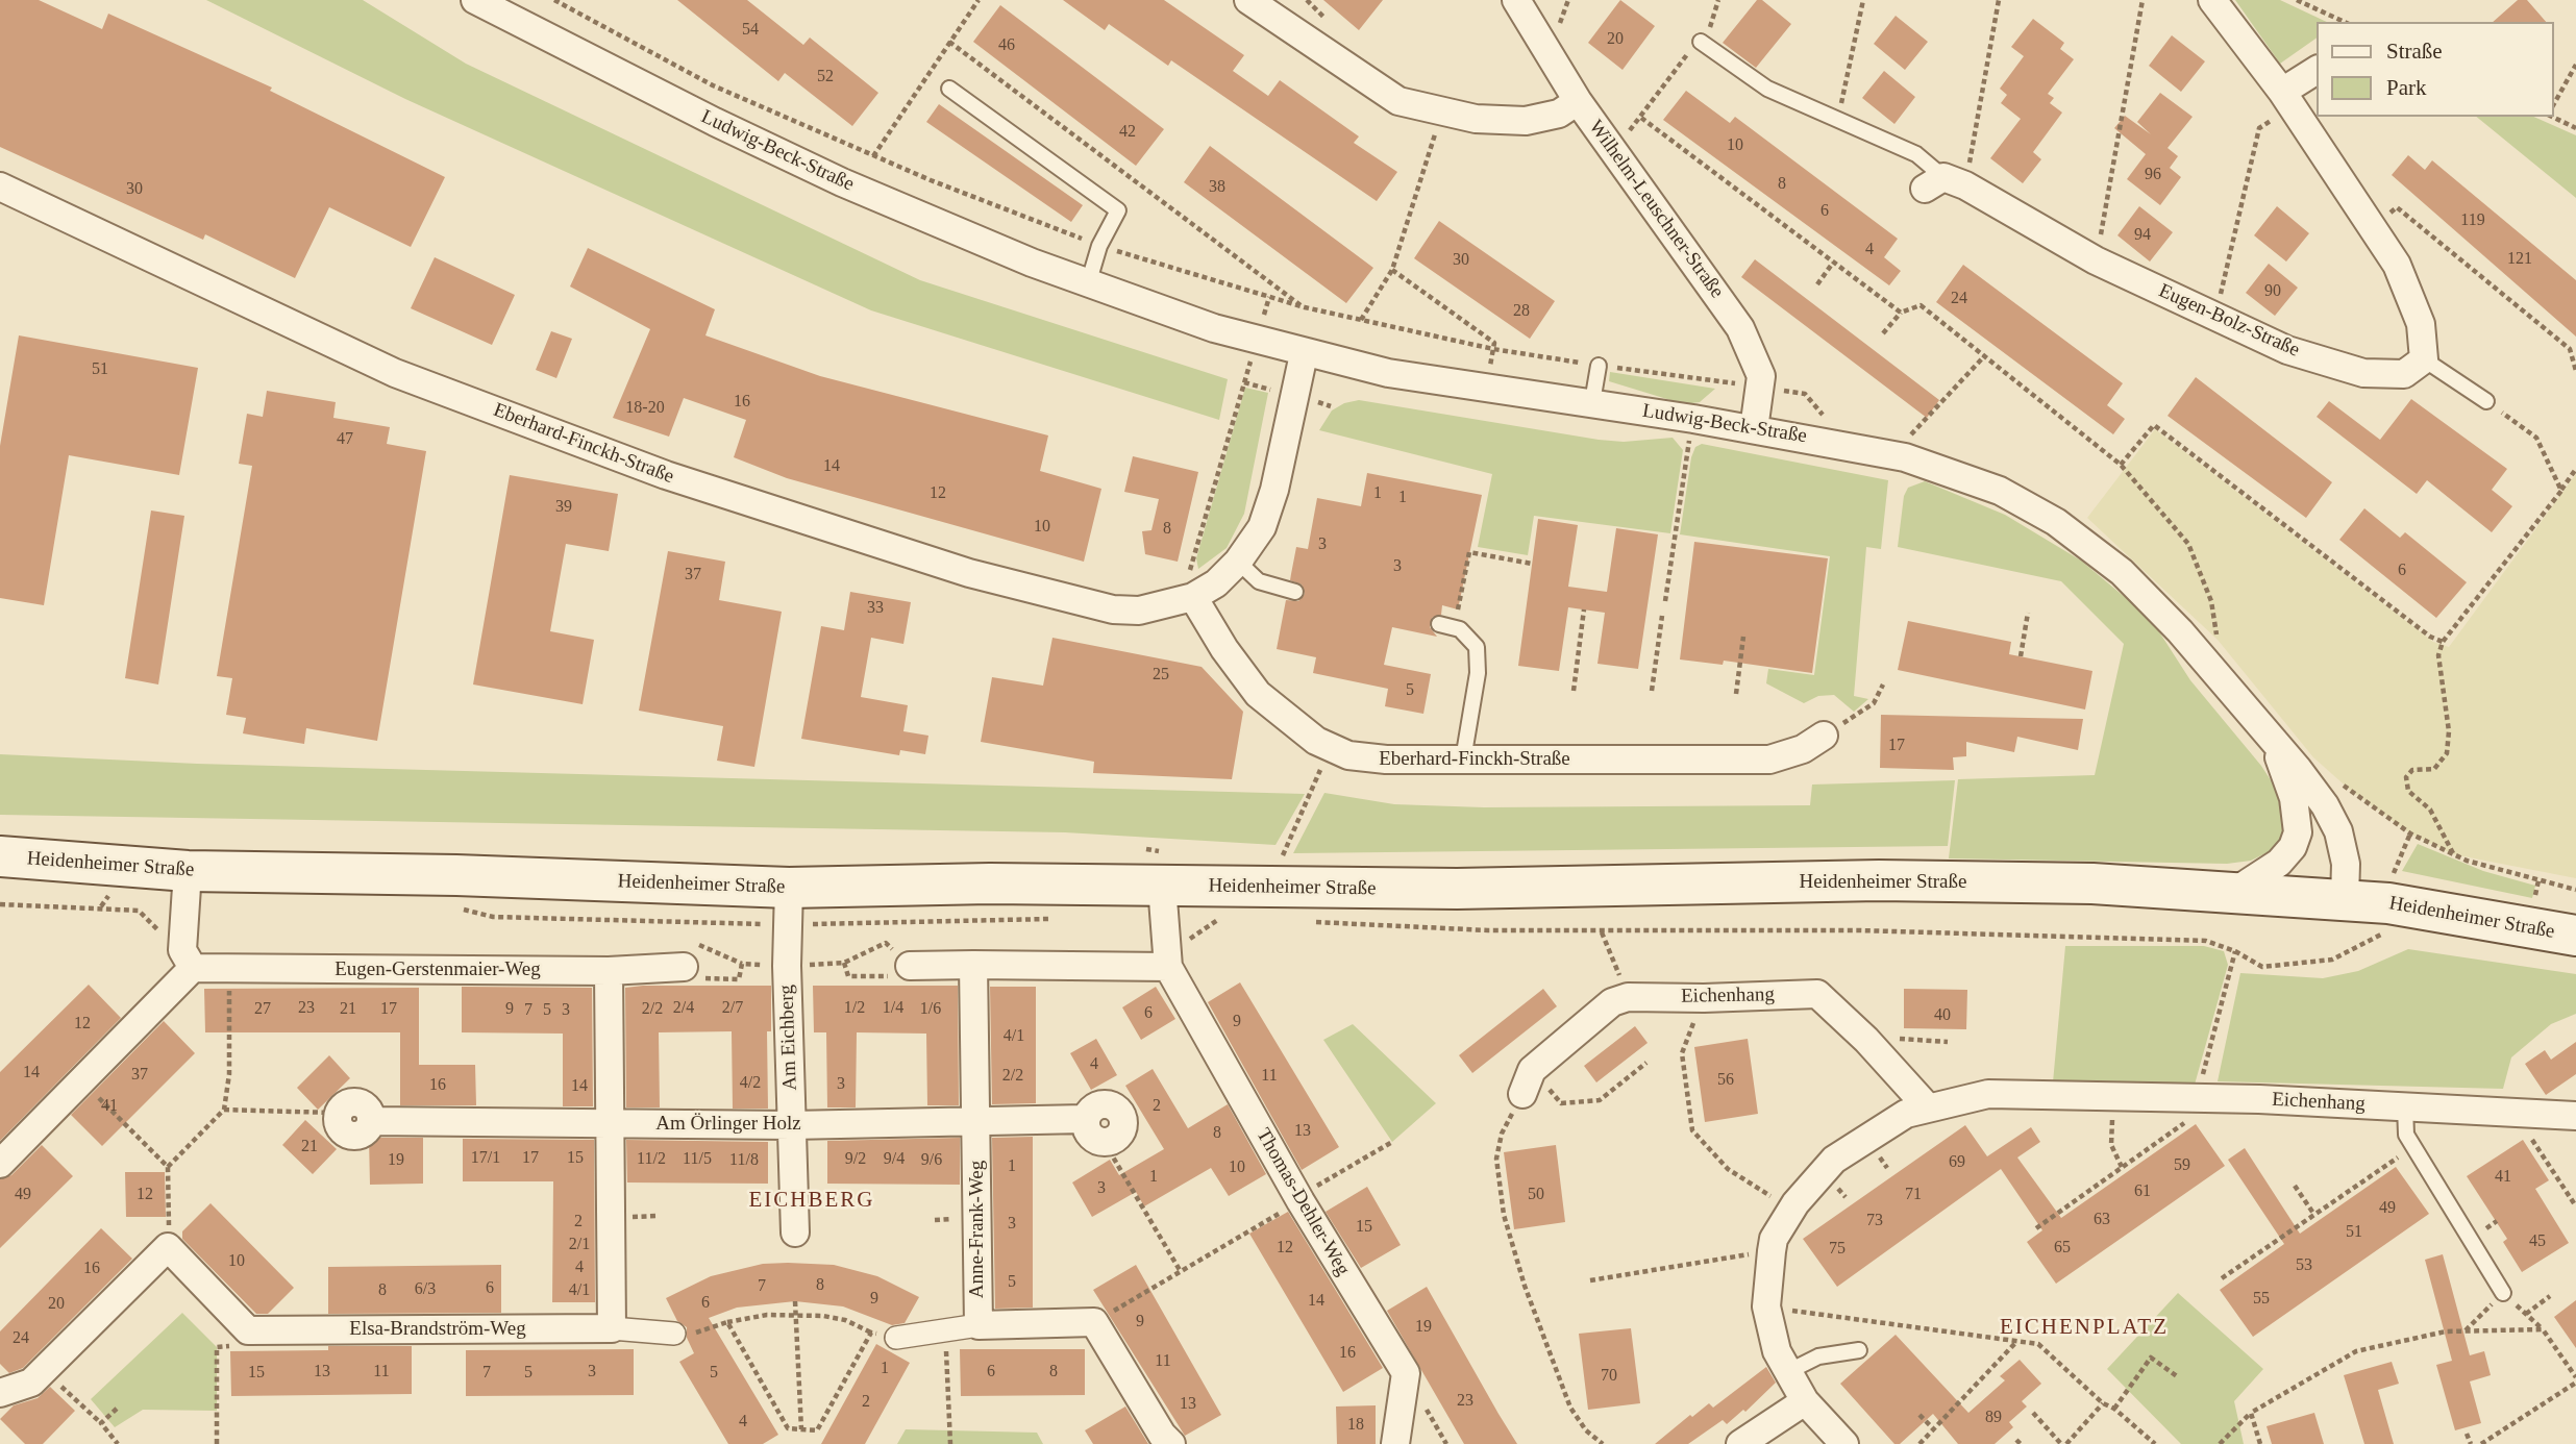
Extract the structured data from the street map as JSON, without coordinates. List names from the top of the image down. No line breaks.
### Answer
{"streets":{"main road":["Heidenheimer Straße"],"street":["Ludwig-Beck-Straße","Wilhelm-Leuschner-Straße","Eugen-Bolz-Straße","Eberhard-Finckh-Straße","Eugen-Gerstenmaier-Weg","Eichenhang","Am Eichberg","Am Örlinger Holz","Thomas-Dehler-Weg","Anne-Frank-Weg","Elsa-Brandström-Weg"]},"crossings":[["Ludwig-Beck-Straße","Wilhelm-Leuschner-Straße"],["Ludwig-Beck-Straße","Eberhard-Finckh-Straße"],["Ludwig-Beck-Straße","Heidenheimer Straße"],["Heidenheimer Straße","Am Eichberg"],["Heidenheimer Straße","Thomas-Dehler-Weg"],["Am Eichberg","Am Örlinger Holz"],["Am Örlinger Holz","Anne-Frank-Weg"]],"districts":["EICHBERG","EICHENPLATZ"],"house_numbers":["54","20","46","52","42","10","96","8","38","30","6","119","94","4","121","30","90","24","28","51","16","18-20","47","14","12","1","1","39","10","8","3","3","6","37","33","25","5","17","23","2/4","2/7","1/2","1/4","27","21","17","9","2/2","1/6","7","5","3","6","40","9","12","4/1","4","14","37","2/2","11","56","4/2","3","16","14","41","2","13","8","21","17/1","17","15","11/2","11/5","9/2","9/4","19","11/8","9/6","69","59","1","10","1","41","3","61","49","12","50","71","49","63","73","2","3","15","51","45","2/1","12","65","75","10","53","4","16","5","8","7","6","6/3","8","4/1","9","55","14","6","20","9","19","24","16","11","1","13","11","3","6","8","15","7","5","5","70","23","2","13","89","4","18"],"legend":["Straße","Park"]}
